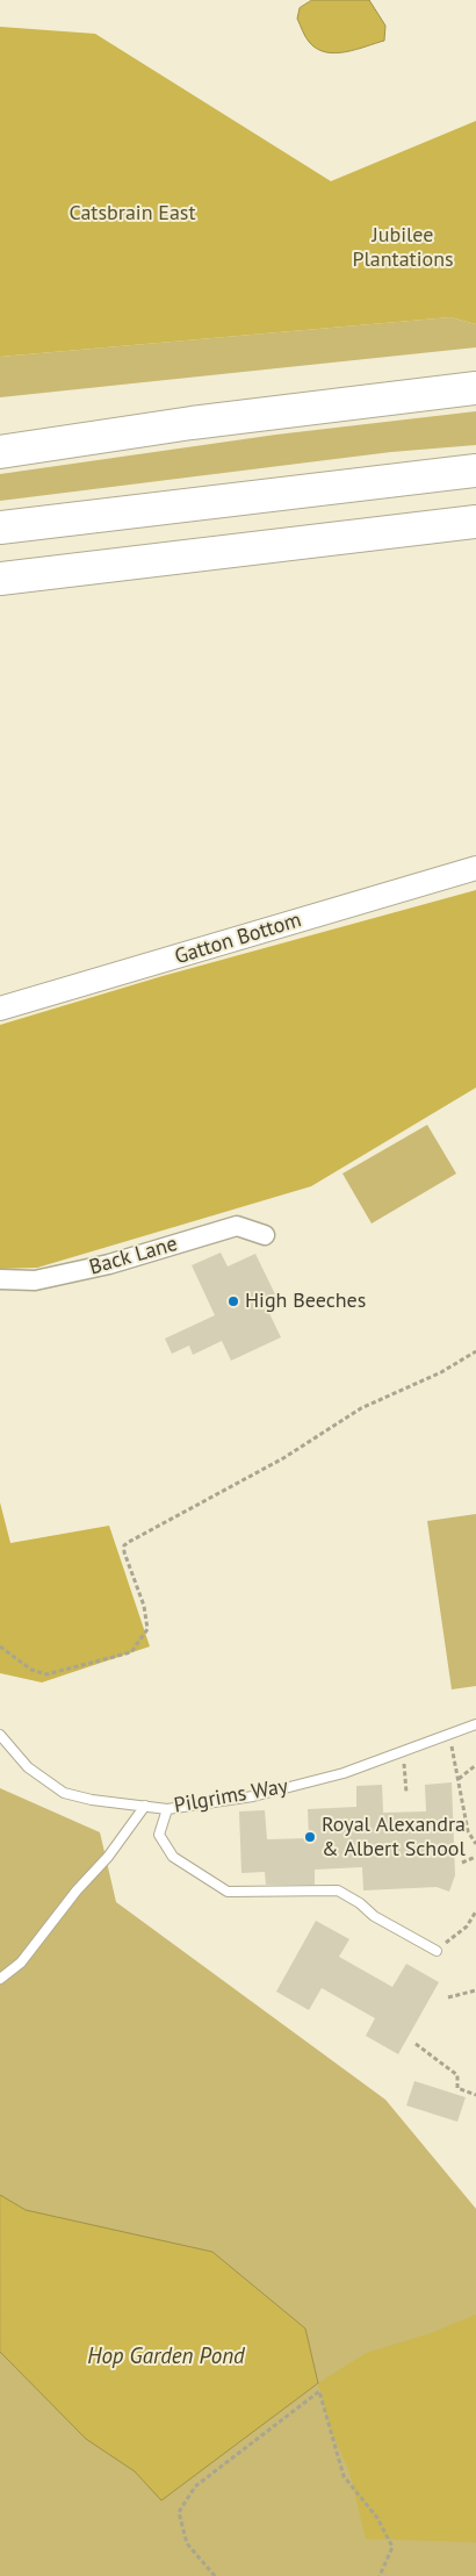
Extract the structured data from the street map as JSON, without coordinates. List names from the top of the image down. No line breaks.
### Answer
{"streets":{"street":["Gatton Bottom","Back Lane"],"lane":["Pilgrims Way"]},"water":["Hop Garden Pond"],"parks":["Catsbrain East","Jubilee Plantations"],"places":["High Beeches","Royal Alexandra & Albert School"]}
